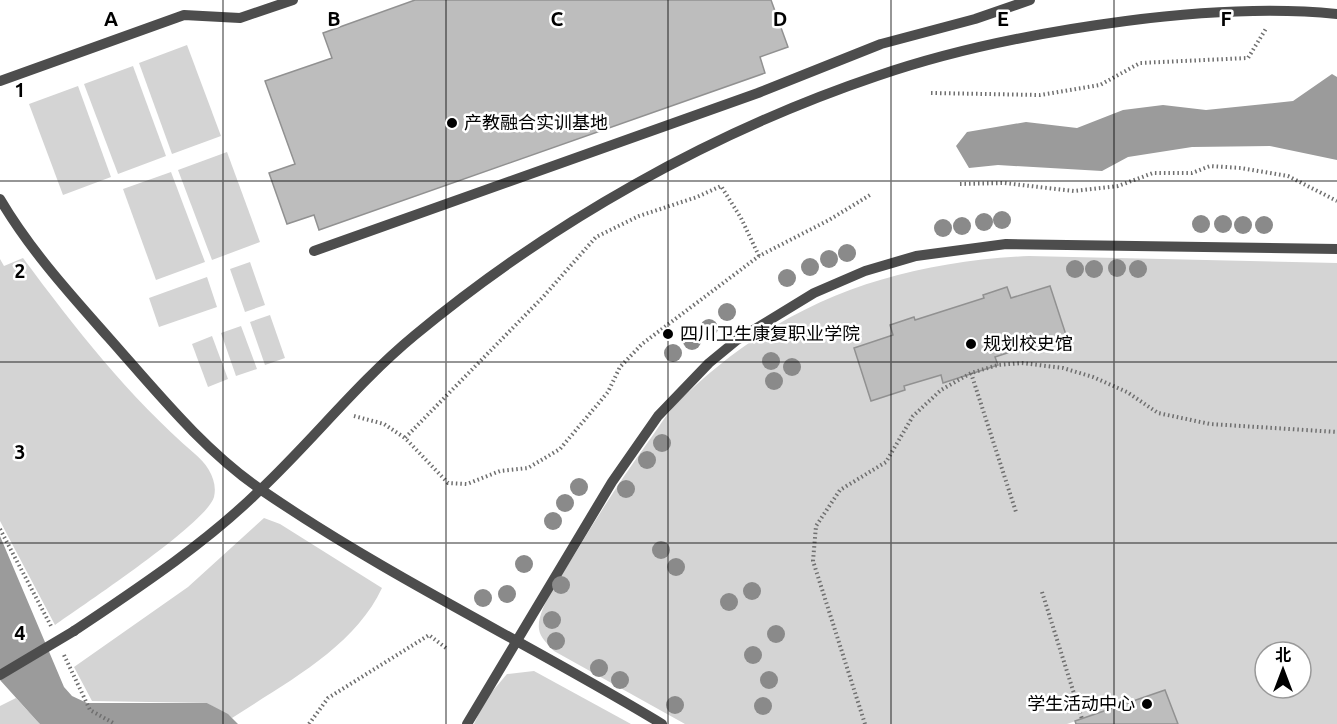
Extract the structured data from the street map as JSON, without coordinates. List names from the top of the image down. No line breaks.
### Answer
{"places":["产教融合实训基地","四川卫生康复职业学院","规划校史馆","学生活动中心"],"north":"top","grid":{"columns":["A","B","C","D","E","F"],"rows":["1","2","3","4"]}}
